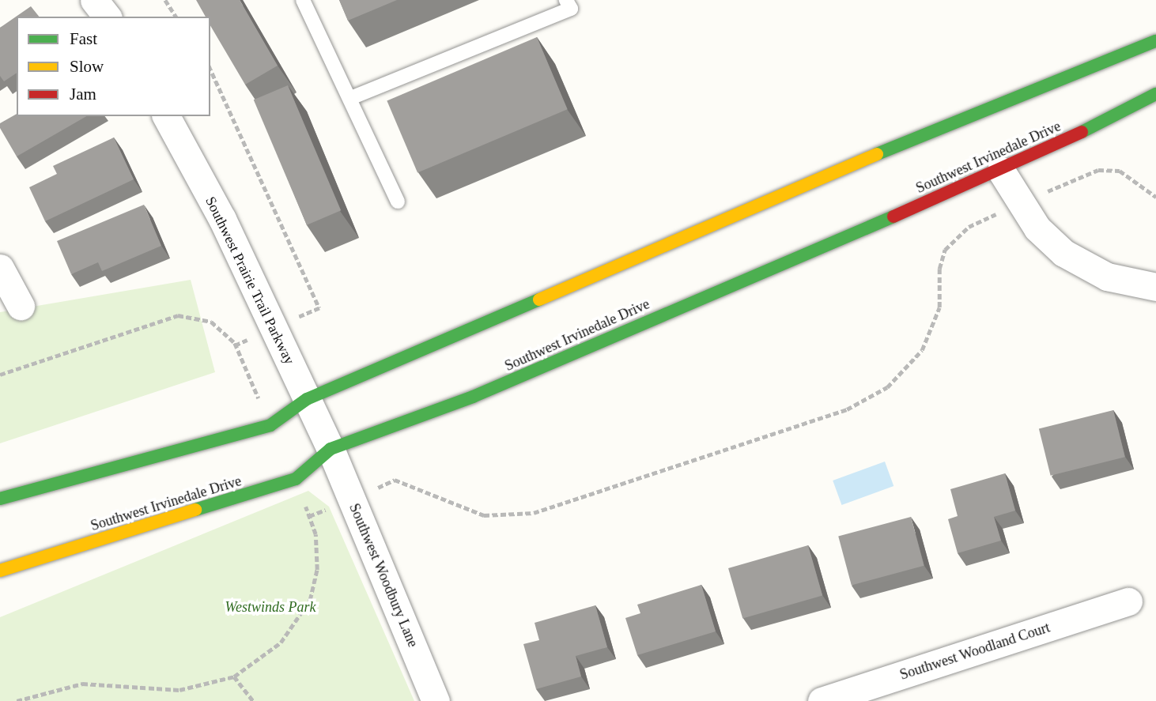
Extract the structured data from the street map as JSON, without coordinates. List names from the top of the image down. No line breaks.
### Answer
{"streets":{"main road":["Southwest Irvinedale Drive"],"street":["Southwest Prairie Trail Parkway","Southwest Woodbury Lane","Southwest Woodland Court"]},"crossings":[["Southwest Irvinedale Drive","Southwest Prairie Trail Parkway"],["Southwest Irvinedale Drive","Southwest Woodbury Lane"],["Southwest Prairie Trail Parkway","Southwest Woodbury Lane"]],"parks":["Westwinds Park"],"legend":["Fast","Slow","Jam"]}
